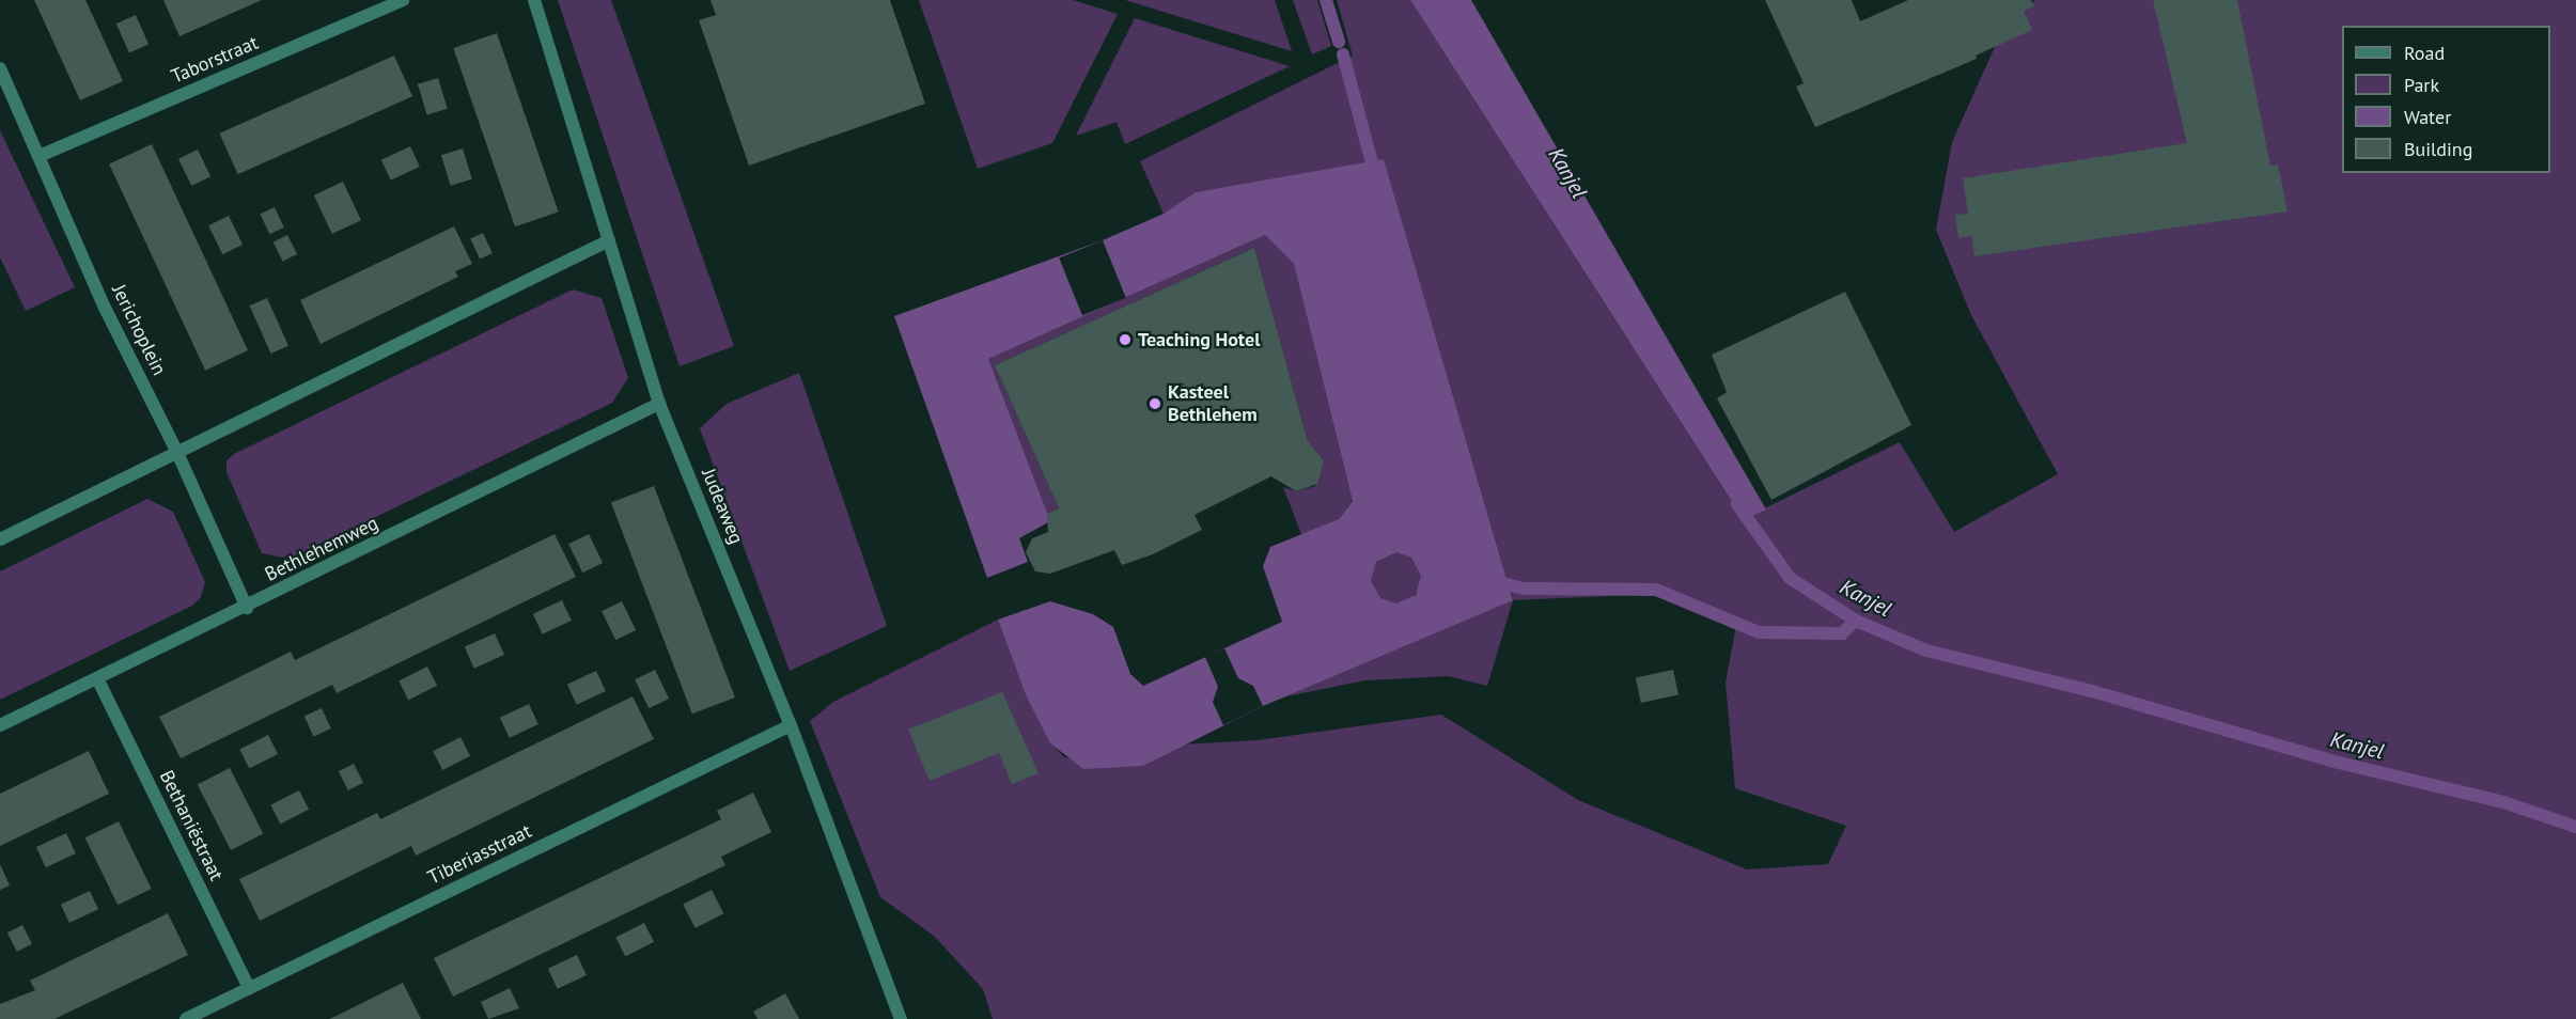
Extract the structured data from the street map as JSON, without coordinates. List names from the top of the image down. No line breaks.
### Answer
{"streets":{"street":["Taborstraat","Jerichoplein","Judeaweg","Bethlehemweg","Bethaniëstraat","Tiberiasstraat"]},"crossings":[["Taborstraat","Jerichoplein"],["Jerichoplein","Bethlehemweg"],["Judeaweg","Bethlehemweg"],["Judeaweg","Tiberiasstraat"],["Bethlehemweg","Bethaniëstraat"],["Bethaniëstraat","Tiberiasstraat"]],"water":["Kanjel"],"places":["Teaching Hotel","Kasteel Bethlehem"],"legend":["Road","Park","Water","Building"]}
